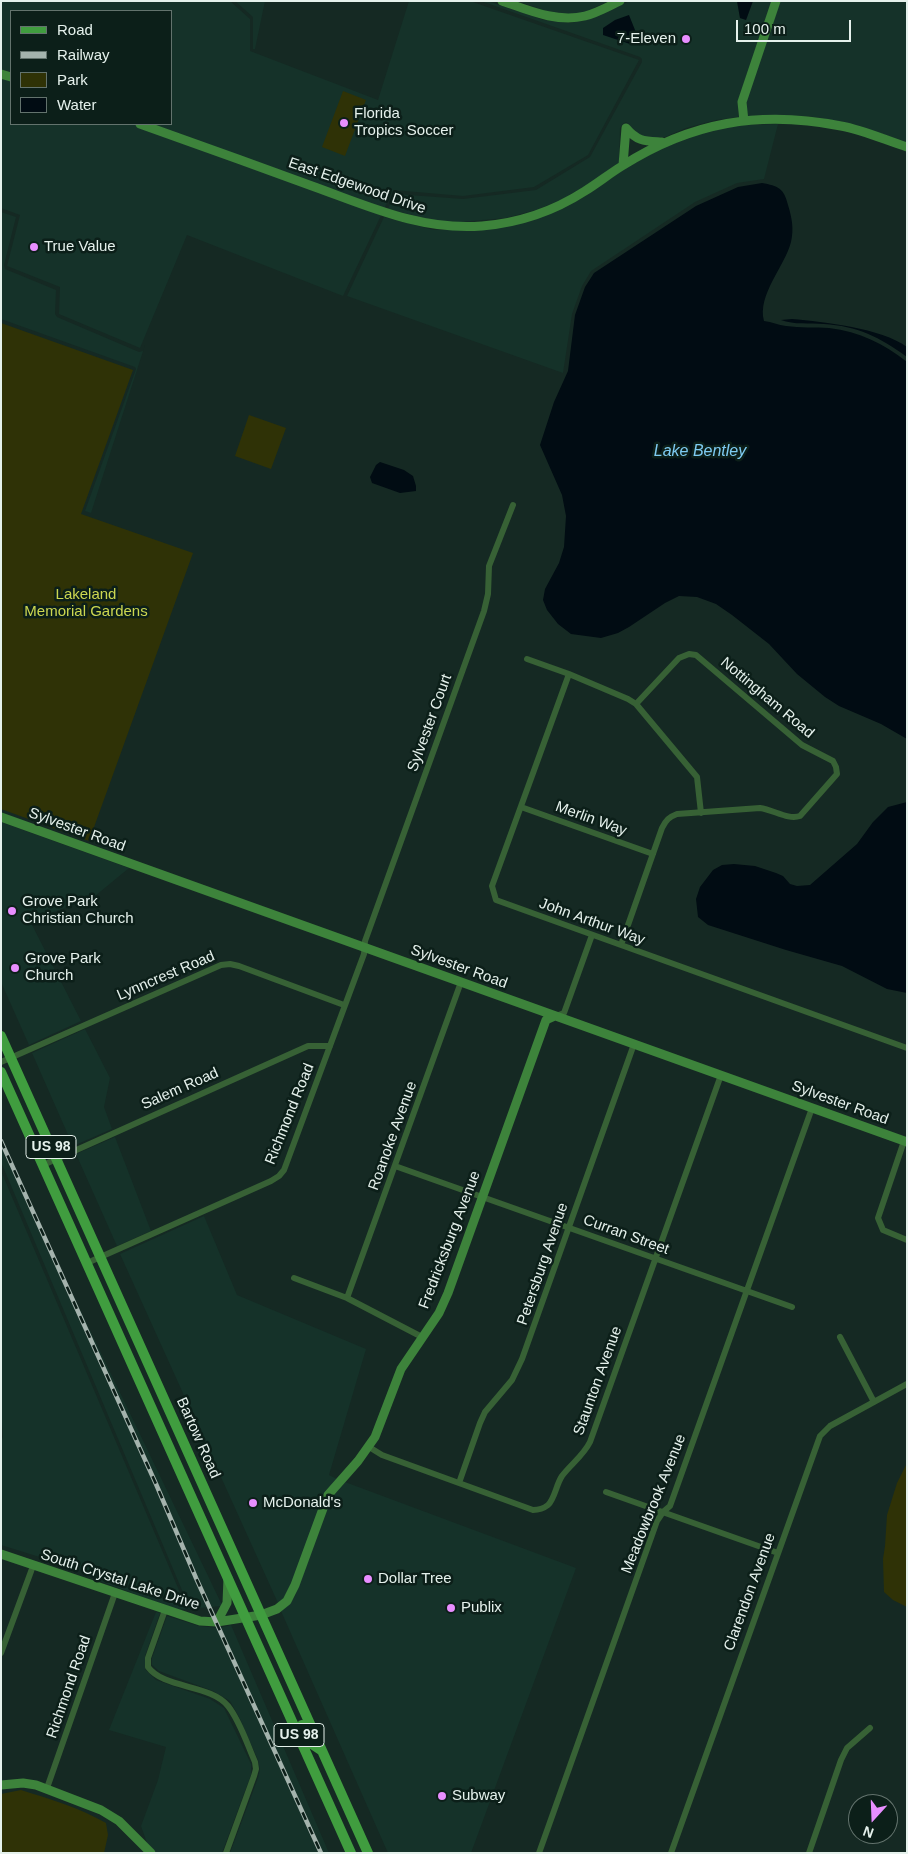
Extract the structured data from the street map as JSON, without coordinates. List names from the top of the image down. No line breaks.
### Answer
{"streets":{"main road":["US 98","Bartow Road"],"street":["East Edgewood Drive","Nottingham Road","Sylvester Court","Merlin Way","Sylvester Road","John Arthur Way","Lynncrest Road","Salem Road","Richmond Road","Roanoke Avenue","Curran Street","Fredricksburg Avenue","Petersburg Avenue","Staunton Avenue","Meadowbrook Avenue","South Crystal Lake Drive","Clarendon Avenue"]},"crossings":[["Nottingham Road","Merlin Way"],["Nottingham Road","John Arthur Way"],["Sylvester Court","Sylvester Road"],["Sylvester Court","Richmond Road"],["Merlin Way","John Arthur Way"],["Sylvester Road","Richmond Road"],["Sylvester Road","Roanoke Avenue"],["Sylvester Road","Fredricksburg Avenue"],["Sylvester Road","Petersburg Avenue"],["Sylvester Road","Staunton Avenue"],["Sylvester Road","Meadowbrook Avenue"],["Lynncrest Road","Richmond Road"],["Lynncrest Road","Bartow Road"],["Salem Road","Richmond Road"],["Salem Road","Bartow Road"],["Richmond Road","Bartow Road"],["Richmond Road","South Crystal Lake Drive"],["Roanoke Avenue","Curran Street"],["Curran Street","Fredricksburg Avenue"],["Curran Street","Petersburg Avenue"],["Curran Street","Staunton Avenue"],["Curran Street","Meadowbrook Avenue"],["Fredricksburg Avenue","Staunton Avenue"],["Fredricksburg Avenue","Bartow Road"],["Fredricksburg Avenue","South Crystal Lake Drive"],["Petersburg Avenue","Staunton Avenue"],["Bartow Road","South Crystal Lake Drive"]],"water":["Lake Bentley"],"parks":["Lakeland Memorial Gardens"],"places":["7-Eleven","Florida Tropics Soccer","True Value","Grove Park Christian Church","Grove Park Church","McDonald's","Dollar Tree","Publix","Subway"],"legend":["Road","Railway","Park","Water"],"scale_bar":"100 m","north":"bottom"}
